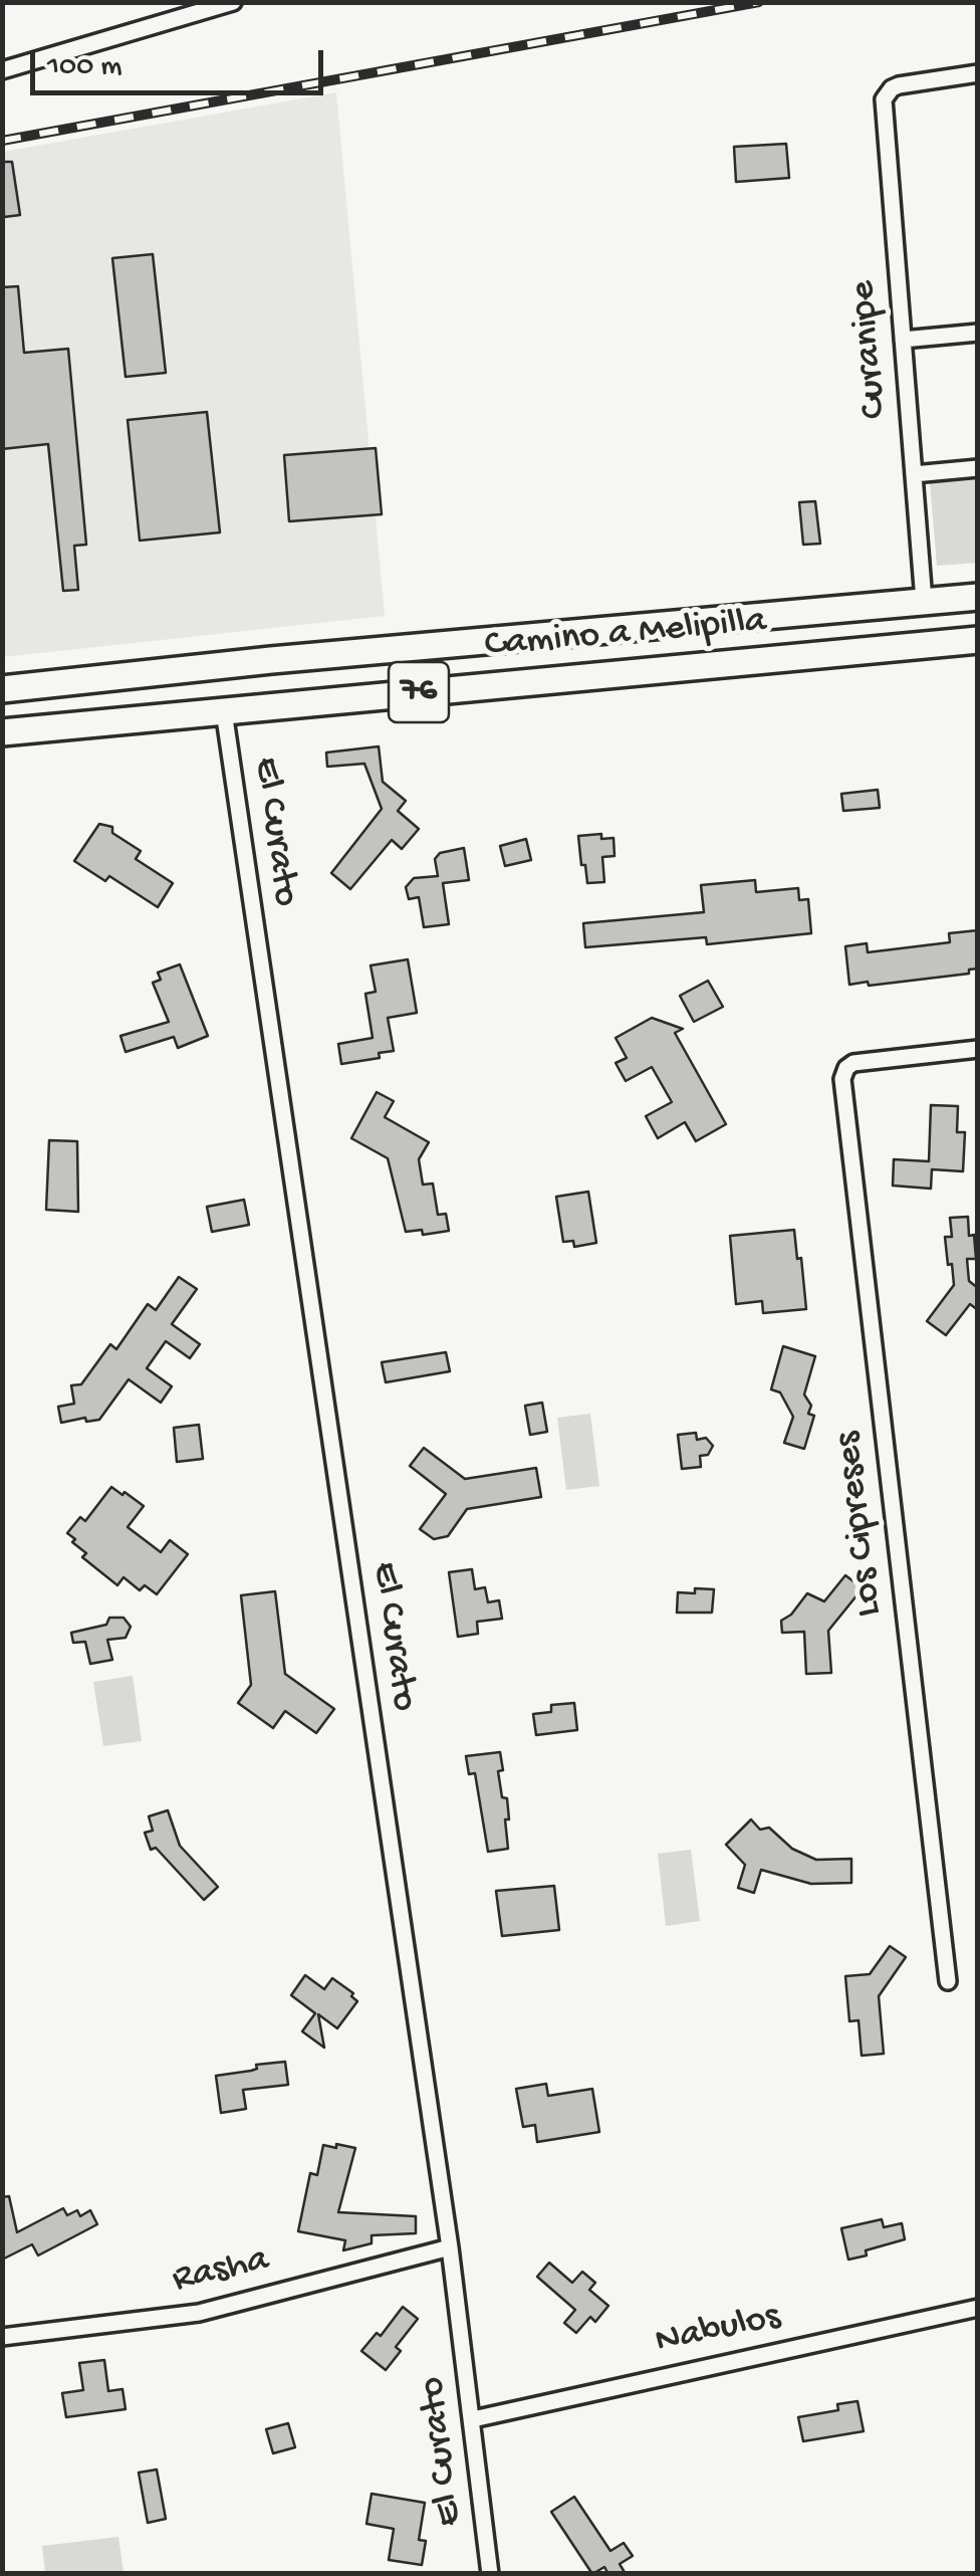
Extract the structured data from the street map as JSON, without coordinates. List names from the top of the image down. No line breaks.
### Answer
{"streets":{"main road":["Camino a Melipilla","76"],"street":["Curanipe","El Curato","Los Cipreses","Rasha","Nabulos"]},"crossings":[["Curanipe","Camino a Melipilla"],["Curanipe","76"],["Camino a Melipilla","76"],["Camino a Melipilla","El Curato"],["El Curato","Rasha"],["El Curato","Nabulos"]],"scale_bar":"100 m"}
